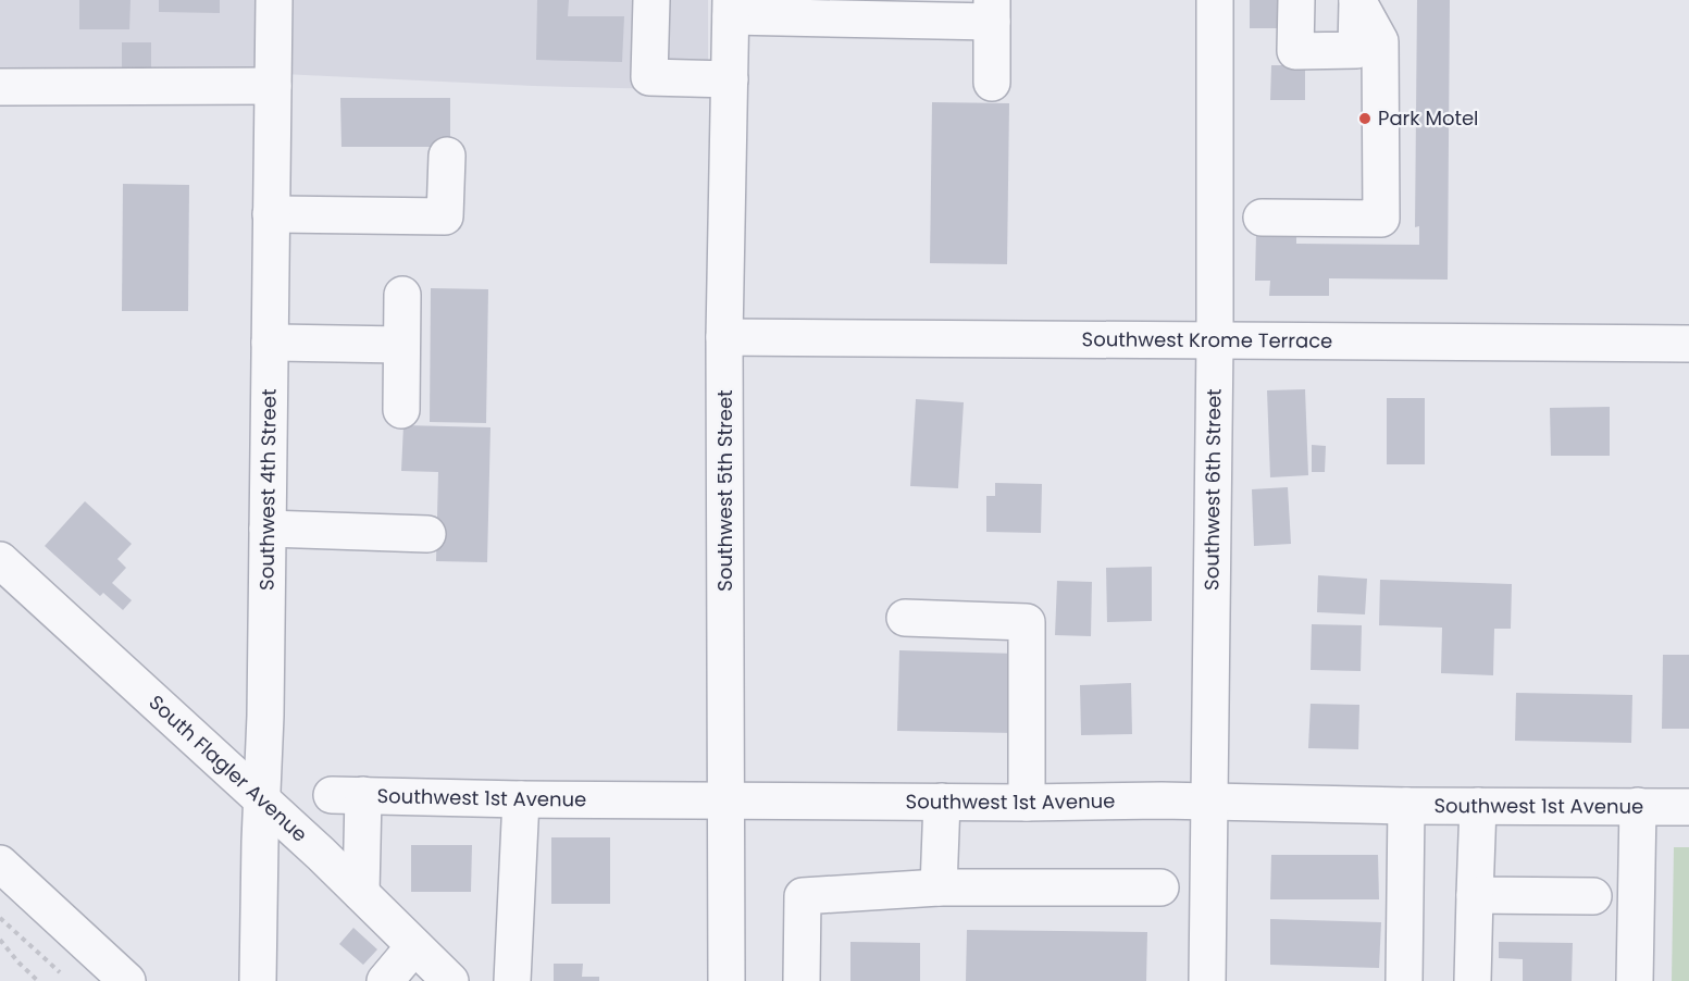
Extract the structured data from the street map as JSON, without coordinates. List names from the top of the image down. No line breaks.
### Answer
{"streets":{"street":["Southwest Krome Terrace","Southwest 4th Street","Southwest 5th Street","Southwest 6th Street","South Flagler Avenue","Southwest 1st Avenue"]},"crossings":[["Southwest Krome Terrace","Southwest 5th Street"],["Southwest Krome Terrace","Southwest 6th Street"],["Southwest 4th Street","South Flagler Avenue"],["Southwest 5th Street","Southwest 1st Avenue"],["Southwest 6th Street","Southwest 1st Avenue"],["South Flagler Avenue","Southwest 1st Avenue"]],"places":["Park Motel"]}
